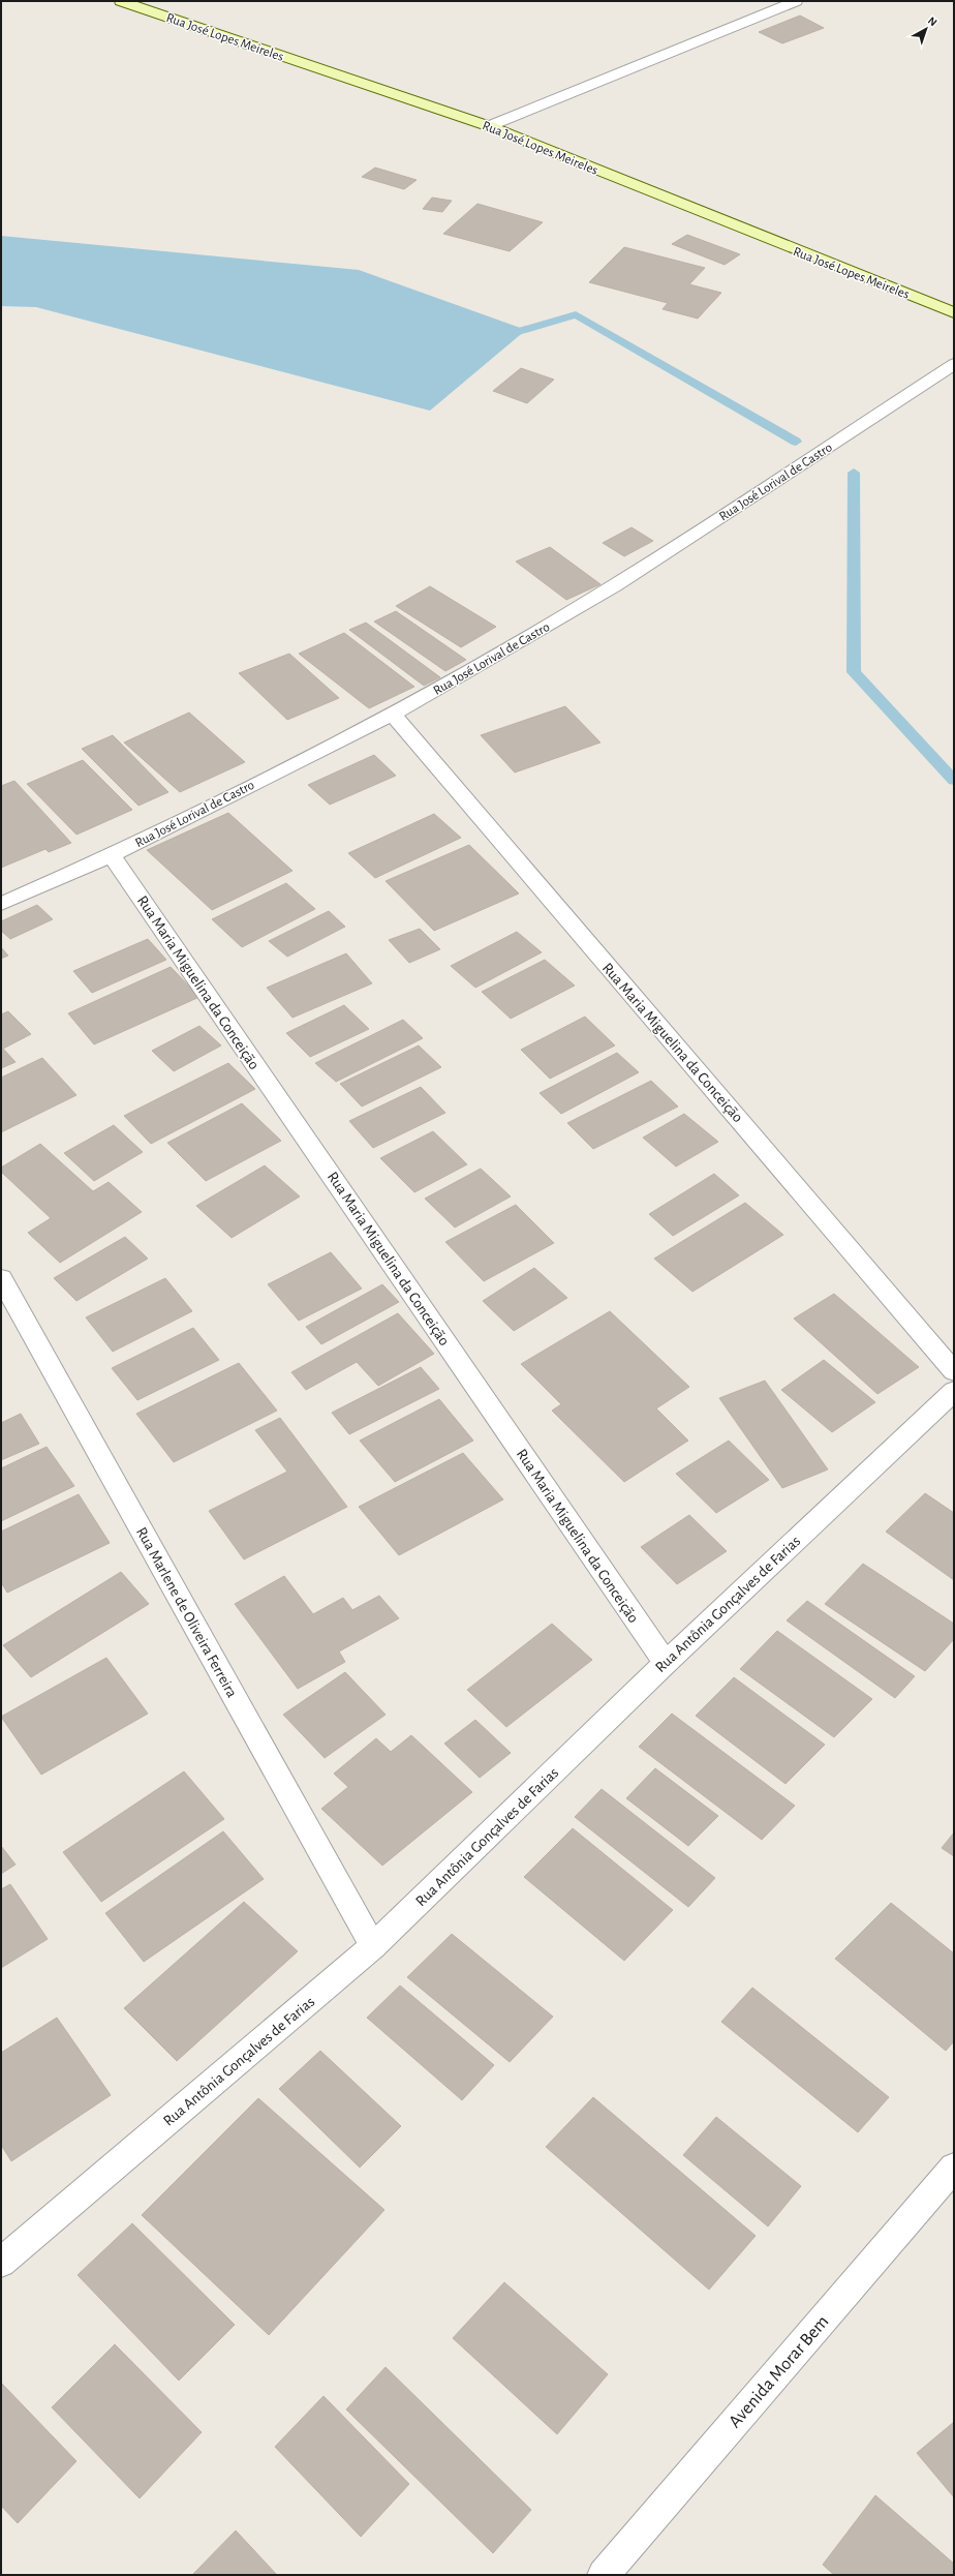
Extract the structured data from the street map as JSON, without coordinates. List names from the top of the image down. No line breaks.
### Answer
{"streets":{"main road":["Rua José Lopes Meireles"],"street":["Rua José Lorival de Castro","Rua Maria Miguelina da Conceição","Rua Antônia Gonçalves de Farias","Rua Marlene de Oliveira Ferreira","Avenida Morar Bem"]},"crossings":[["Rua José Lorival de Castro","Rua Maria Miguelina da Conceição"],["Rua Maria Miguelina da Conceição","Rua Antônia Gonçalves de Farias"],["Rua Antônia Gonçalves de Farias","Rua Marlene de Oliveira Ferreira"]],"north":"top right"}
